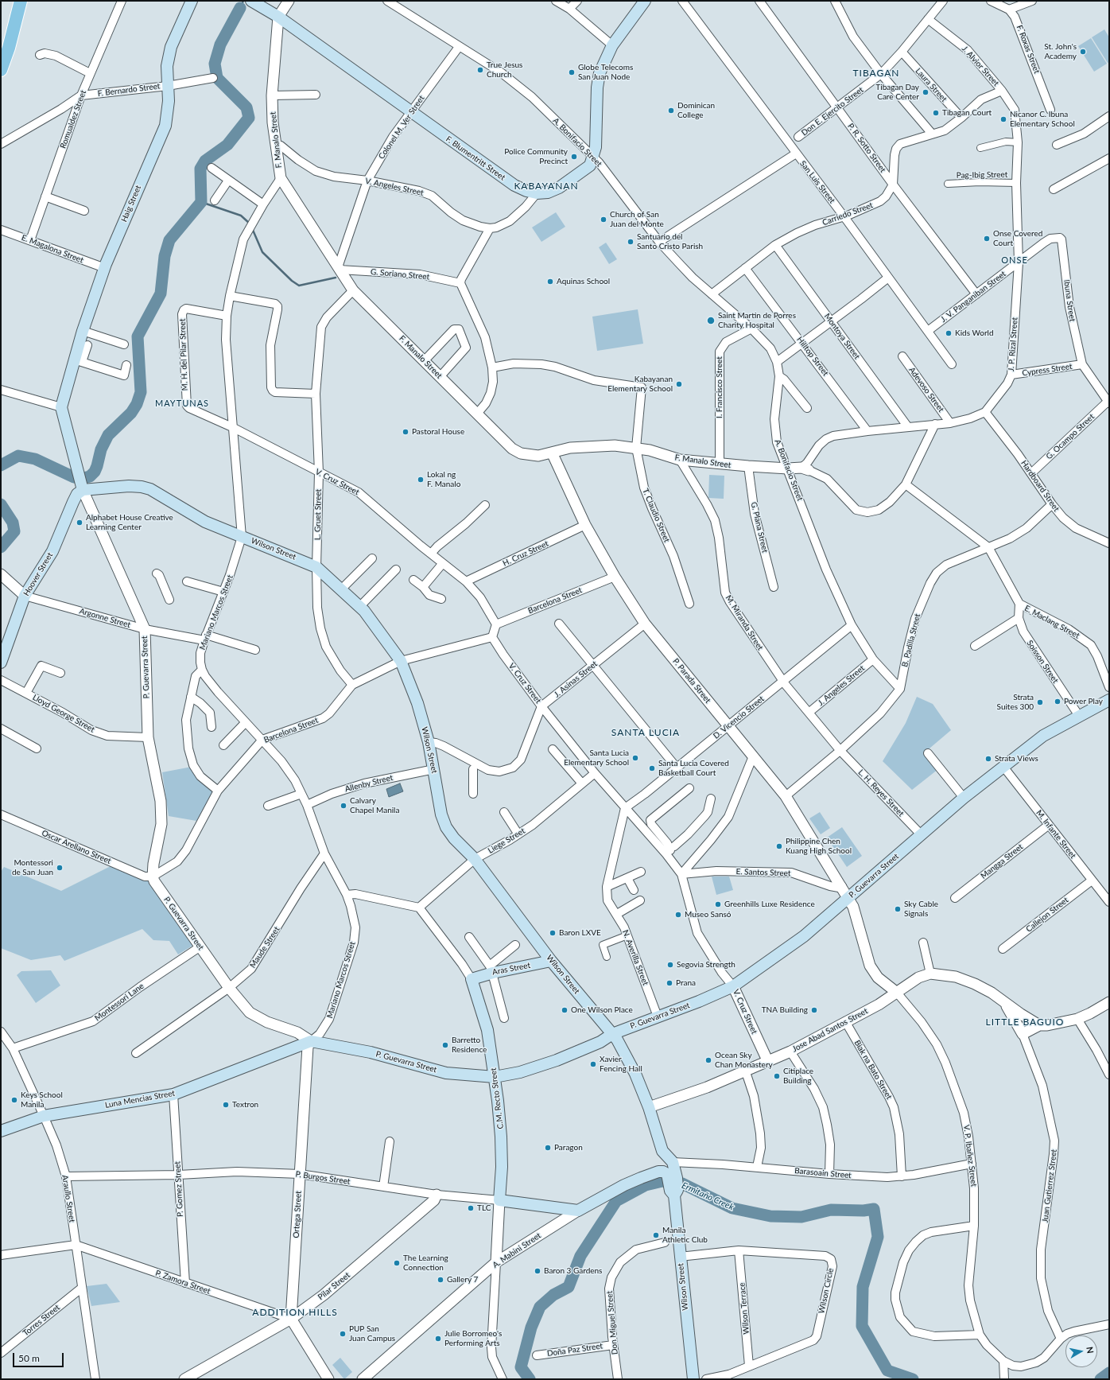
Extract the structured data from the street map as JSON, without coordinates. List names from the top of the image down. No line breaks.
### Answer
{"streets":{"main road":["F. Blumentritt Street","Haig Street","Wilson Street","Hoover Street","P. Guevarra Street","Aras Street","C.M. Recto Street","Luna Mencias Street","P. Burgos Street","A. Mabini Street"],"street":["F. Roxas Street","J. Alvior Street","Laura Street","F. Bernardo Street","Don E. Ejercito Street","Romualdez Street","Colonel M. Ver Street","F. Manalo Street","A. Bonifacio Street","P. R. Sotto Street","Pag-Ibig Street","San Luis Street","V. Angeles Street","Carriedo Street","E. Magalona Street","G. Soriano Street","J. V. Panganiban Street","Ibuna Street","Montoya Street","J. P. Rizal Street","M. H. del Pilar Street","Hilltop Street","Cypress Street","I. Francisco Street","Adevoso Street","G. Ocampo Street","V. Cruz Street","Hardboard Street","L. Gruet Street","T. Claudio Street","G. Plana Street","H. Cruz Street","Barcelona Street","Mariano Marcos Street","Argonne Street","E. Maclang Street","M. Miranda Street","B. Padilla Street","Soisson Street","J. Asinas Street","P. Parada Street","J. Angeles Street","Lloyd George Street","D. Vicencio Street","Allenby Street","L. H. Reyes Street","M. Infante Street","Liege Street","Oscar Arellano Street","Mangga Street","E. Santos Street","Callejon Street","Maude Street","N. Averilla Street","Montessori Lane","Jose Abad Santos Street","Biak na Bato Street","V. P. Ibañez Street","Barasoain Street","Juan Gutierrez Street","P. Gomez Street","Araullo Street","Ortega Street","P. Zamora Street","Pilar Street","Wilson Circle","Wilson Terrace","Torres Street","Don Miguel Street","Doña Paz Street"]},"crossings":[["J. Alvior Street","Don E. Ejercito Street"],["J. Alvior Street","Carriedo Street"],["J. Alvior Street","J. P. Rizal Street"],["Laura Street","Don E. Ejercito Street"],["Laura Street","Carriedo Street"],["F. Bernardo Street","Romualdez Street"],["F. Bernardo Street","Haig Street"],["Don E. Ejercito Street","P. R. Sotto Street"],["Romualdez Street","E. Magalona Street"],["Colonel M. Ver Street","F. Manalo Street"],["Colonel M. Ver Street","A. Bonifacio Street"],["Colonel M. Ver Street","F. Blumentritt Street"],["Colonel M. Ver Street","V. Angeles Street"],["Colonel M. Ver Street","G. Soriano Street"],["F. Manalo Street","A. Bonifacio Street"],["F. Manalo Street","F. Blumentritt Street"],["F. Manalo Street","V. Angeles Street"],["F. Manalo Street","G. Soriano Street"],["F. Manalo Street","J. P. Rizal Street"],["F. Manalo Street","I. Francisco Street"],["F. Manalo Street","L. Gruet Street"],["F. Manalo Street","T. Claudio Street"],["F. Manalo Street","G. Plana Street"],["F. Manalo Street","Mariano Marcos Street"],["F. Manalo Street","M. Miranda Street"],["F. Manalo Street","P. Parada Street"],["A. Bonifacio Street","F. Blumentritt Street"],["A. Bonifacio Street","Carriedo Street"],["A. Bonifacio Street","I. Francisco Street"],["A. Bonifacio Street","B. Padilla Street"],["A. Bonifacio Street","J. Angeles Street"],["A. Bonifacio Street","D. Vicencio Street"],["P. R. Sotto Street","Carriedo Street"],["P. R. Sotto Street","J. V. Panganiban Street"],["Pag-Ibig Street","J. P. Rizal Street"],["San Luis Street","Carriedo Street"],["San Luis Street","J. V. Panganiban Street"],["Haig Street","E. Magalona Street"],["Haig Street","P. Guevarra Street"],["Carriedo Street","Montoya Street"],["Carriedo Street","J. P. Rizal Street"],["Carriedo Street","Hilltop Street"],["J. V. Panganiban Street","Ibuna Street"],["J. V. Panganiban Street","J. P. Rizal Street"],["Ibuna Street","J. P. Rizal Street"],["Ibuna Street","Cypress Street"],["Ibuna Street","G. Ocampo Street"],["Montoya Street","J. P. Rizal Street"],["J. P. Rizal Street","Hilltop Street"],["J. P. Rizal Street","Cypress Street"],["J. P. Rizal Street","Adevoso Street"],["J. P. Rizal Street","Hardboard Street"],["M. H. del Pilar Street","V. Cruz Street"],["M. H. del Pilar Street","Mariano Marcos Street"],["G. Ocampo Street","Hardboard Street"],["V. Cruz Street","L. Gruet Street"],["V. Cruz Street","H. Cruz Street"],["V. Cruz Street","Barcelona Street"],["V. Cruz Street","Mariano Marcos Street"],["V. Cruz Street","P. Guevarra Street"],["V. Cruz Street","J. Asinas Street"],["V. Cruz Street","D. Vicencio Street"],["V. Cruz Street","Liege Street"],["V. Cruz Street","E. Santos Street"],["V. Cruz Street","N. Averilla Street"],["V. Cruz Street","Jose Abad Santos Street"],["Hardboard Street","B. Padilla Street"],["L. Gruet Street","Wilson Street"],["L. Gruet Street","Barcelona Street"],["Wilson Street","Hoover Street"],["Wilson Street","Barcelona Street"],["Wilson Street","Mariano Marcos Street"],["Wilson Street","P. Guevarra Street"],["Wilson Street","Allenby Street"],["Wilson Street","Liege Street"],["Wilson Street","Aras Street"],["Wilson Street","Jose Abad Santos Street"],["Wilson Street","Barasoain Street"],["Wilson Street","A. Mabini Street"],["Wilson Street","Wilson Circle"],["H. Cruz Street","P. Parada Street"],["Hoover Street","Argonne Street"],["Hoover Street","P. Guevarra Street"],["Barcelona Street","Mariano Marcos Street"],["Barcelona Street","P. Guevarra Street"],["Barcelona Street","P. Parada Street"],["Barcelona Street","Oscar Arellano Street"],["Mariano Marcos Street","Argonne Street"],["Mariano Marcos Street","P. Guevarra Street"],["Mariano Marcos Street","Allenby Street"],["Mariano Marcos Street","Maude Street"],["Mariano Marcos Street","Luna Mencias Street"],["Mariano Marcos Street","Ortega Street"],["Argonne Street","P. Guevarra Street"],["E. Maclang Street","B. Padilla Street"],["E. Maclang Street","Soisson Street"],["M. Miranda Street","B. Padilla Street"],["M. Miranda Street","J. Angeles Street"],["M. Miranda Street","D. Vicencio Street"],["M. Miranda Street","L. H. Reyes Street"],["B. Padilla Street","P. Parada Street"],["B. Padilla Street","L. H. Reyes Street"],["Soisson Street","P. Guevarra Street"],["P. Guevarra Street","P. Parada Street"],["P. Guevarra Street","Lloyd George Street"],["P. Guevarra Street","L. H. Reyes Street"],["P. Guevarra Street","M. Infante Street"],["P. Guevarra Street","Oscar Arellano Street"],["P. Guevarra Street","Maude Street"],["P. Guevarra Street","N. Averilla Street"],["P. Guevarra Street","Montessori Lane"],["P. Guevarra Street","C.M. Recto Street"],["P. Guevarra Street","Luna Mencias Street"],["P. Guevarra Street","V. P. Ibañez Street"],["P. Guevarra Street","Ortega Street"],["J. Asinas Street","P. Parada Street"],["P. Parada Street","D. Vicencio Street"],["P. Parada Street","E. Santos Street"],["P. Parada Street","V. P. Ibañez Street"],["D. Vicencio Street","N. Averilla Street"],["M. Infante Street","Mangga Street"],["M. Infante Street","Callejon Street"],["Liege Street","C.M. Recto Street"],["Aras Street","C.M. Recto Street"],["Montessori Lane","Araullo Street"],["Jose Abad Santos Street","Biak na Bato Street"],["Jose Abad Santos Street","V. P. Ibañez Street"],["Jose Abad Santos Street","Juan Gutierrez Street"],["Biak na Bato Street","Barasoain Street"],["C.M. Recto Street","P. Burgos Street"],["C.M. Recto Street","A. Mabini Street"],["Luna Mencias Street","P. Gomez Street"],["Luna Mencias Street","Araullo Street"],["Luna Mencias Street","Ortega Street"],["V. P. Ibañez Street","Barasoain Street"],["P. Burgos Street","P. Gomez Street"],["P. Burgos Street","Araullo Street"],["P. Burgos Street","Ortega Street"],["P. Burgos Street","A. Mabini Street"],["P. Burgos Street","Pilar Street"],["P. Gomez Street","P. Zamora Street"],["Araullo Street","P. Zamora Street"],["Araullo Street","Torres Street"],["Ortega Street","P. Zamora Street"],["Ortega Street","Pilar Street"],["P. Zamora Street","Pilar Street"],["Wilson Circle","Wilson Terrace"],["Don Miguel Street","Doña Paz Street"]],"districts":["TIBAGAN","KABAYANAN","ONSE","MAYTUNAS","SANTA LUCIA","LITTLE BAGUIO","ADDITION HILLS"],"water":["Ermitaño Creek"],"places":["St. John's Academy","True Jesus Church","Globe Telecoms San Juan Node","Tibagan Day Care Center","Dominican College","Tibagan Court","Nicanor C. Ibuna Elementary School","Police Community Precinct","Church of San Juan del Monte","Onse Covered Court","Santuario del Santo Cristo Parish","Aquinas School","Saint Martin de Porres Charity Hospital","Kids World","Kabayanan Elementary School","Pastoral House","Lokal ng F. Manalo","Alphabet House Creative Learning Center","Power Play","Strata Suites 300","Santa Lucia Elementary School","Strata Views","Santa Lucia Covered Basketball Court","Calvary Chapel Manila","Philippine Chen Kuang High School","Montessori de San Juan","Greenhills Luxe Residence","Sky Cable Signals","Museo Sansó","Baron LXVE","Segovia Strength","Prana","One Wilson Place","TNA Building","Barretto Residence","Ocean Sky Chan Monastery","Xavier Fencing Hall","Citiplace Building","Keys School Manila","Textron","Paragon","TLC","Manila Athletic Club","The Learning Connection","Baron 3 Gardens","Gallery 7","PUP San Juan Campus","Julie Borromeo's Performing Arts"],"scale_bar":"50 m","north":"right"}
